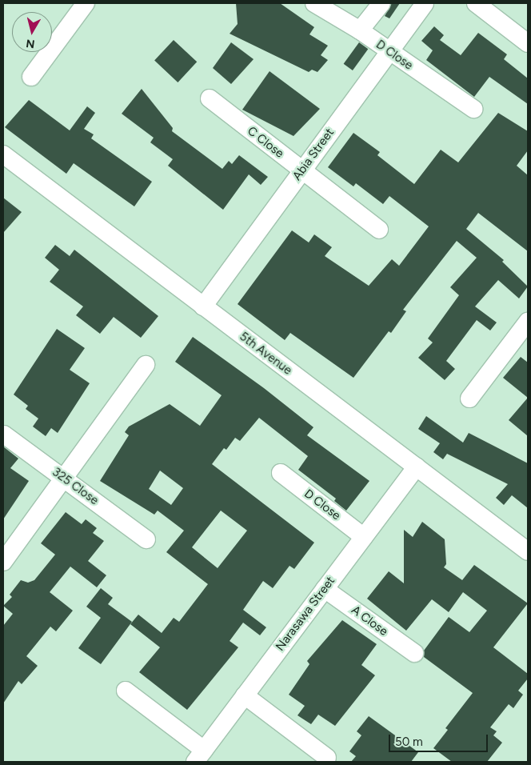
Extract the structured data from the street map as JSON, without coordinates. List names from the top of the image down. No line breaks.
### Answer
{"streets":{"street":["D Close","C Close","Abia Street","5th Avenue","325 Close","Narasawa Street","A Close"]},"crossings":[["D Close","Abia Street"],["D Close","Narasawa Street"],["C Close","Abia Street"],["Abia Street","5th Avenue"],["5th Avenue","Narasawa Street"],["Narasawa Street","A Close"]],"scale_bar":"50 m","north":"bottom"}
